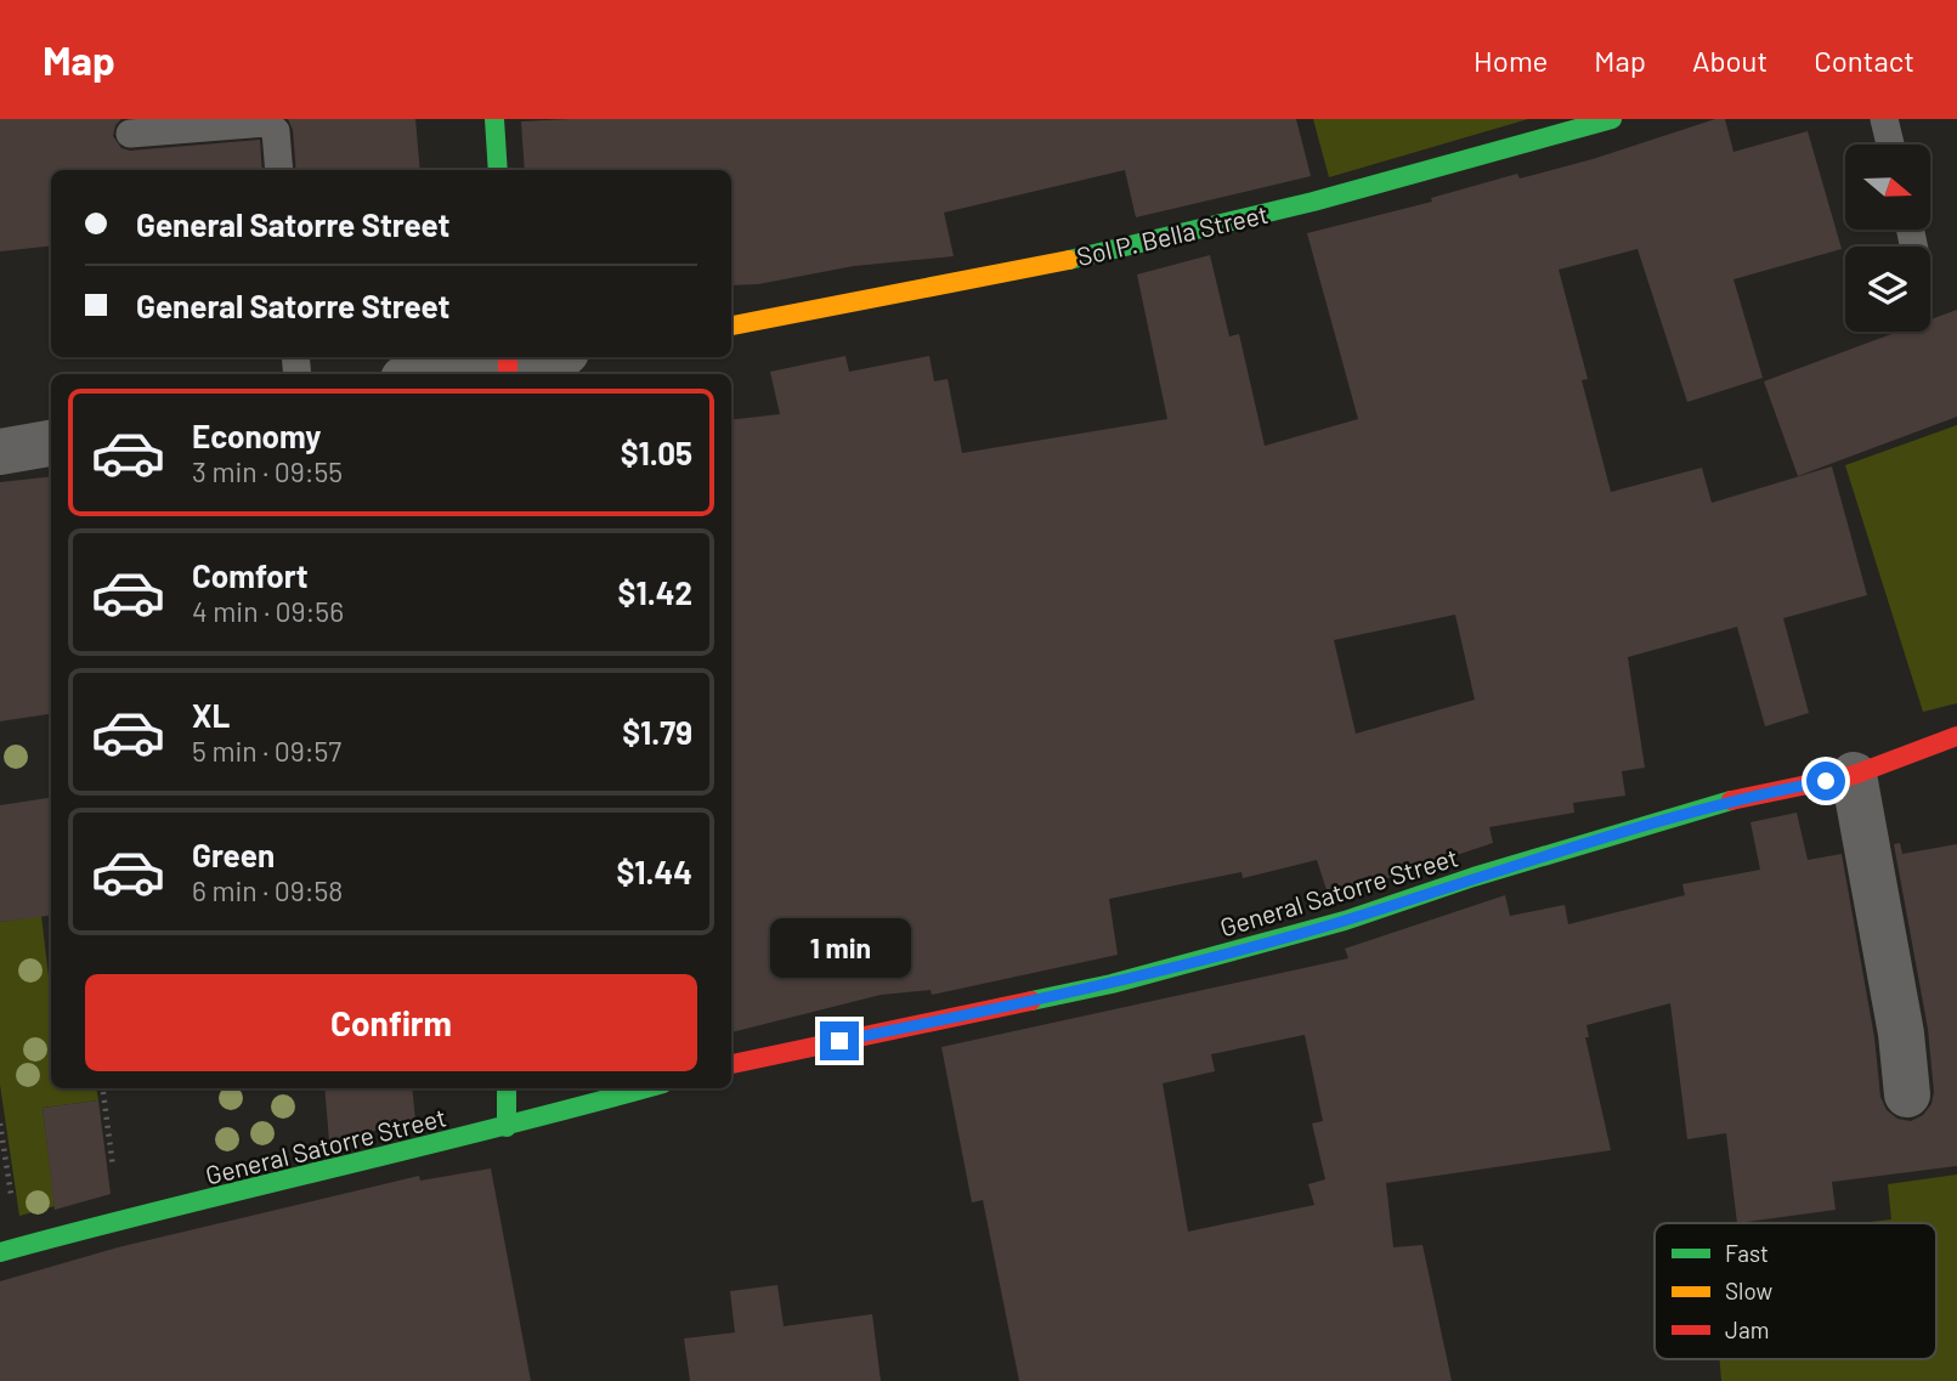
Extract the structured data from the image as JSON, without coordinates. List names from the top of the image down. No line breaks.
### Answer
{"streets":{"street":["Sol P. Bella Street","General Satorre Street"]},"legend":["Fast","Slow","Jam"],"north":"right","page":{"header":"Map","nav":["Home","Map","About","Contact"],"banner":["General Satorre Street","General Satorre Street"],"list":[{"name":"Economy","note":"3 min · 09:55","value":"$1.05"},{"name":"Comfort","note":"4 min · 09:56","value":"$1.42"},{"name":"XL","note":"5 min · 09:57","value":"$1.79"},{"name":"Green","note":"6 min · 09:58","value":"$1.44"}],"bubble":"1 min","buttons":"Confirm"}}
